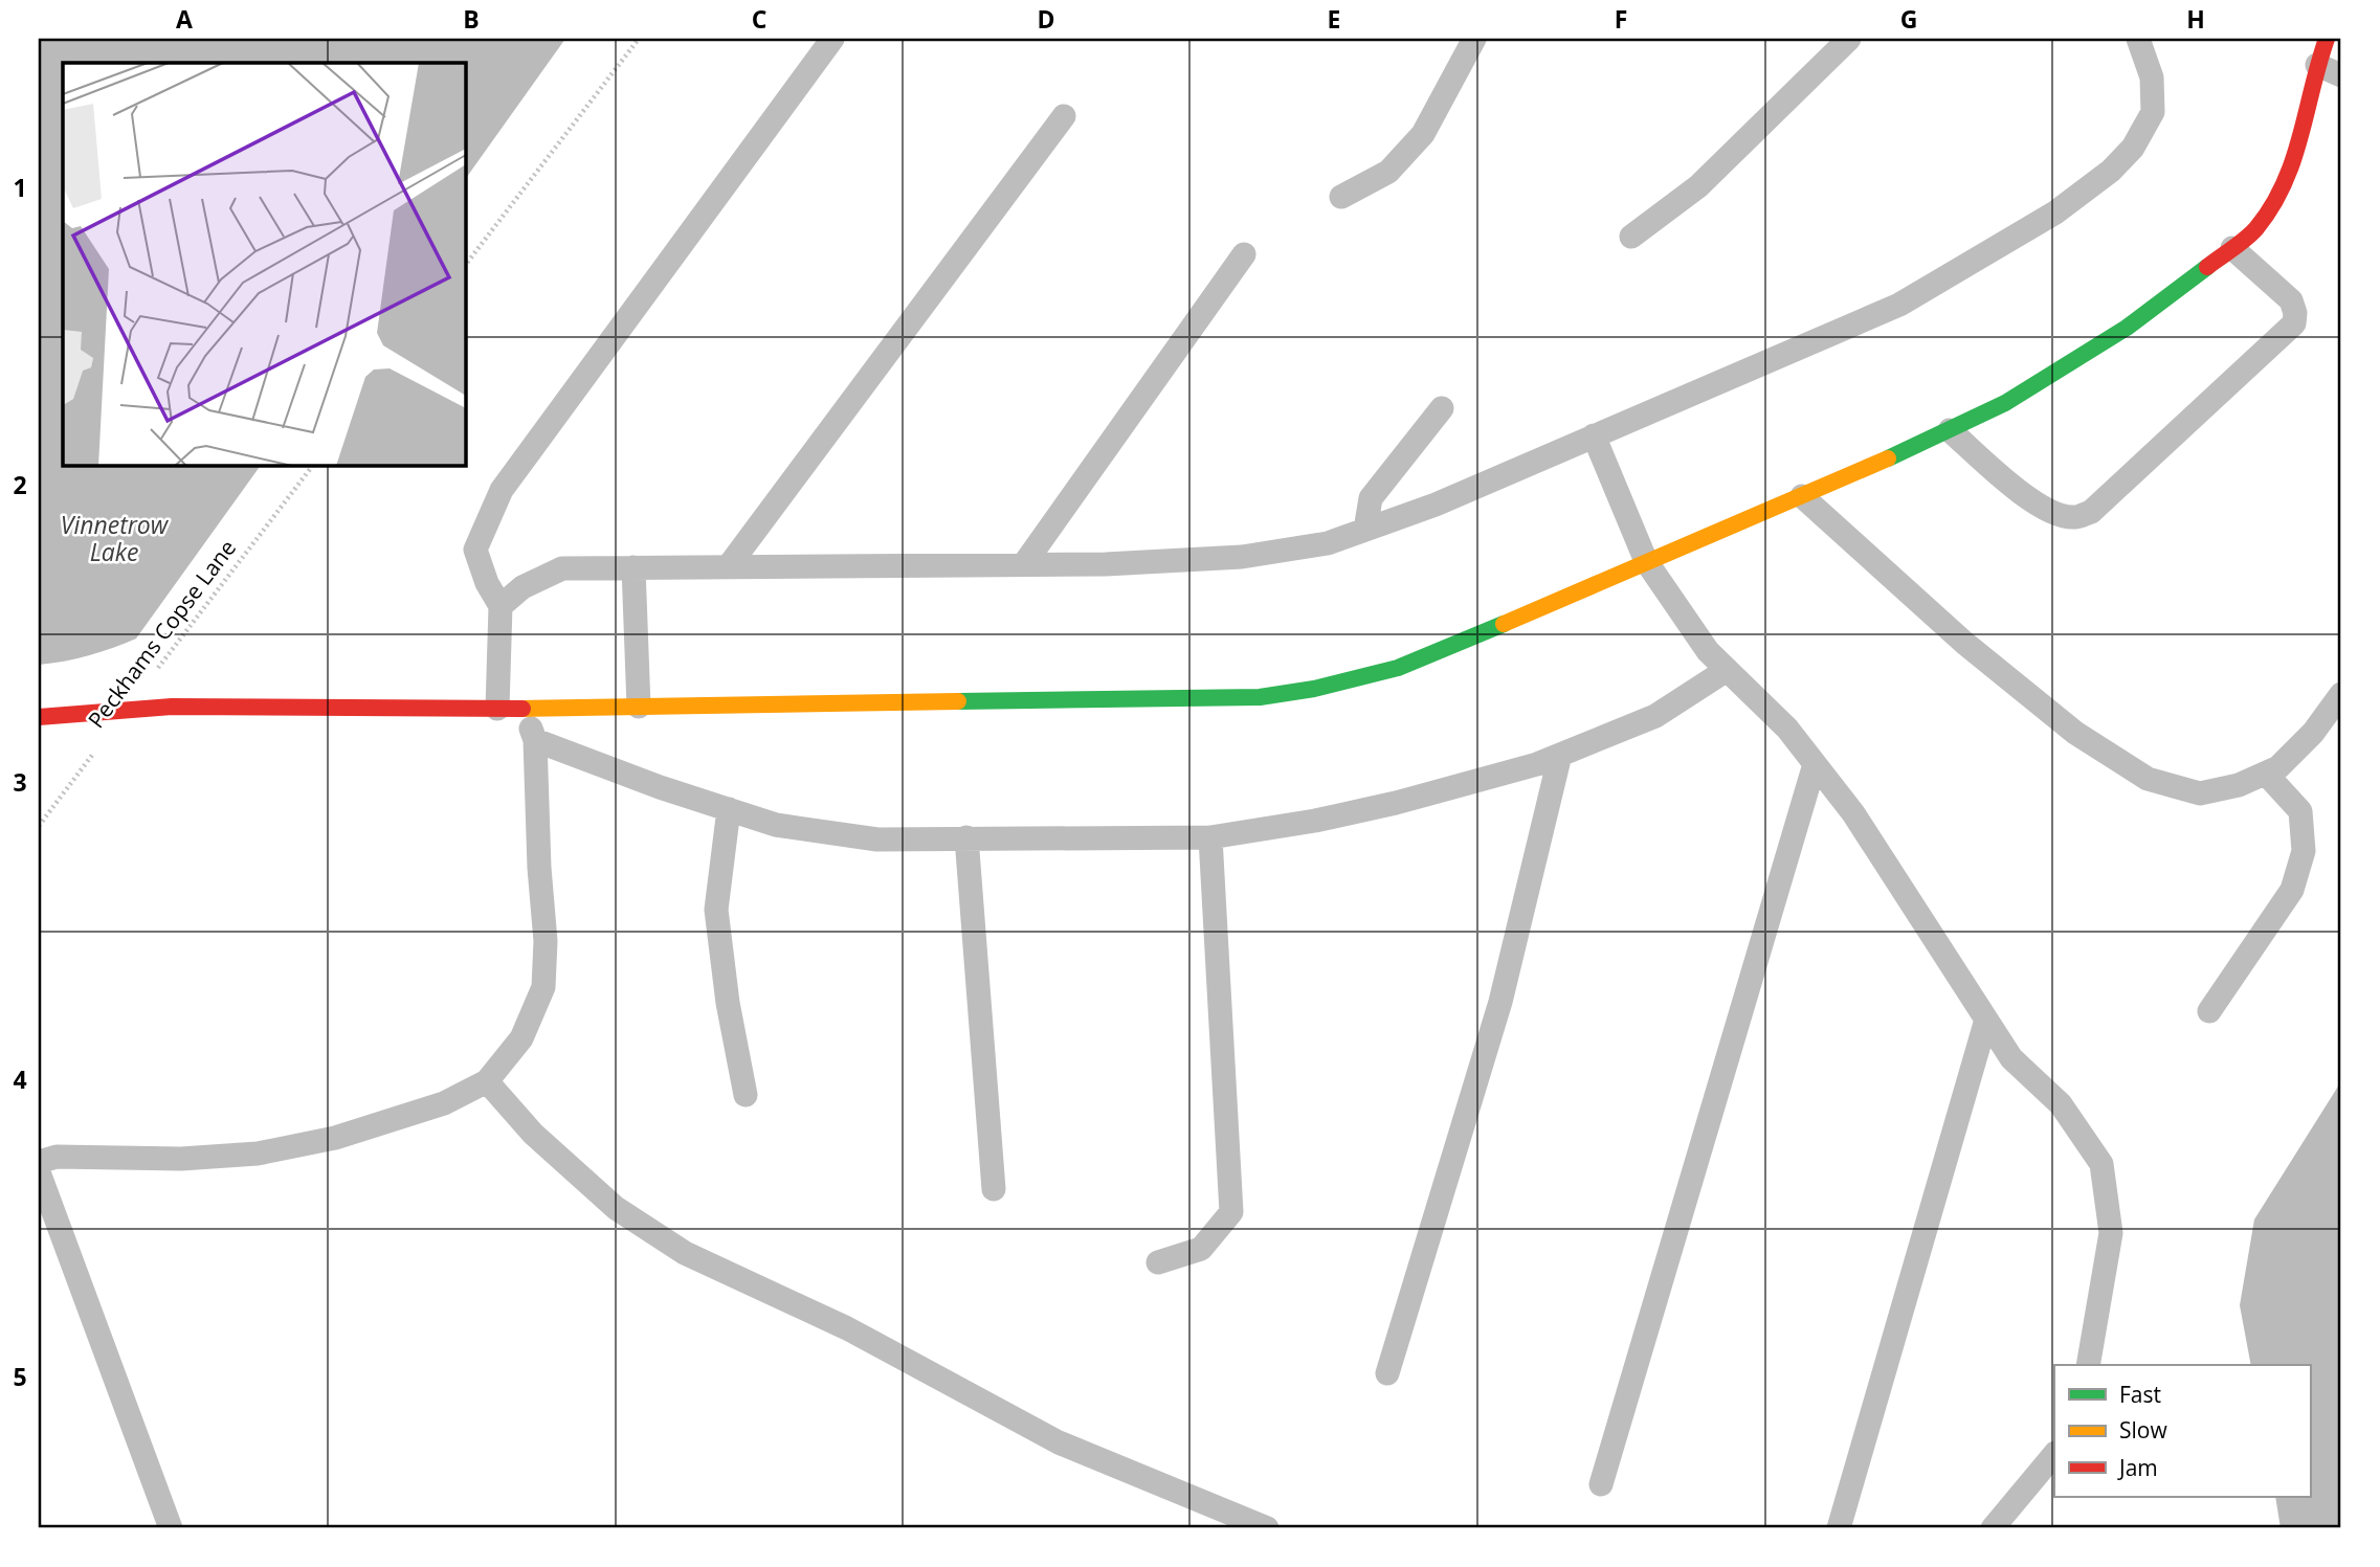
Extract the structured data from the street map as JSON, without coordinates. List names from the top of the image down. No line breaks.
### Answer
{"streets":{"path":["Peckhams Copse Lane"]},"water":["Vinnetrow Lake"],"legend":["Fast","Slow","Jam"],"grid":{"columns":["A","B","C","D","E","F","G","H"],"rows":["1","2","3","4","5"]}}
